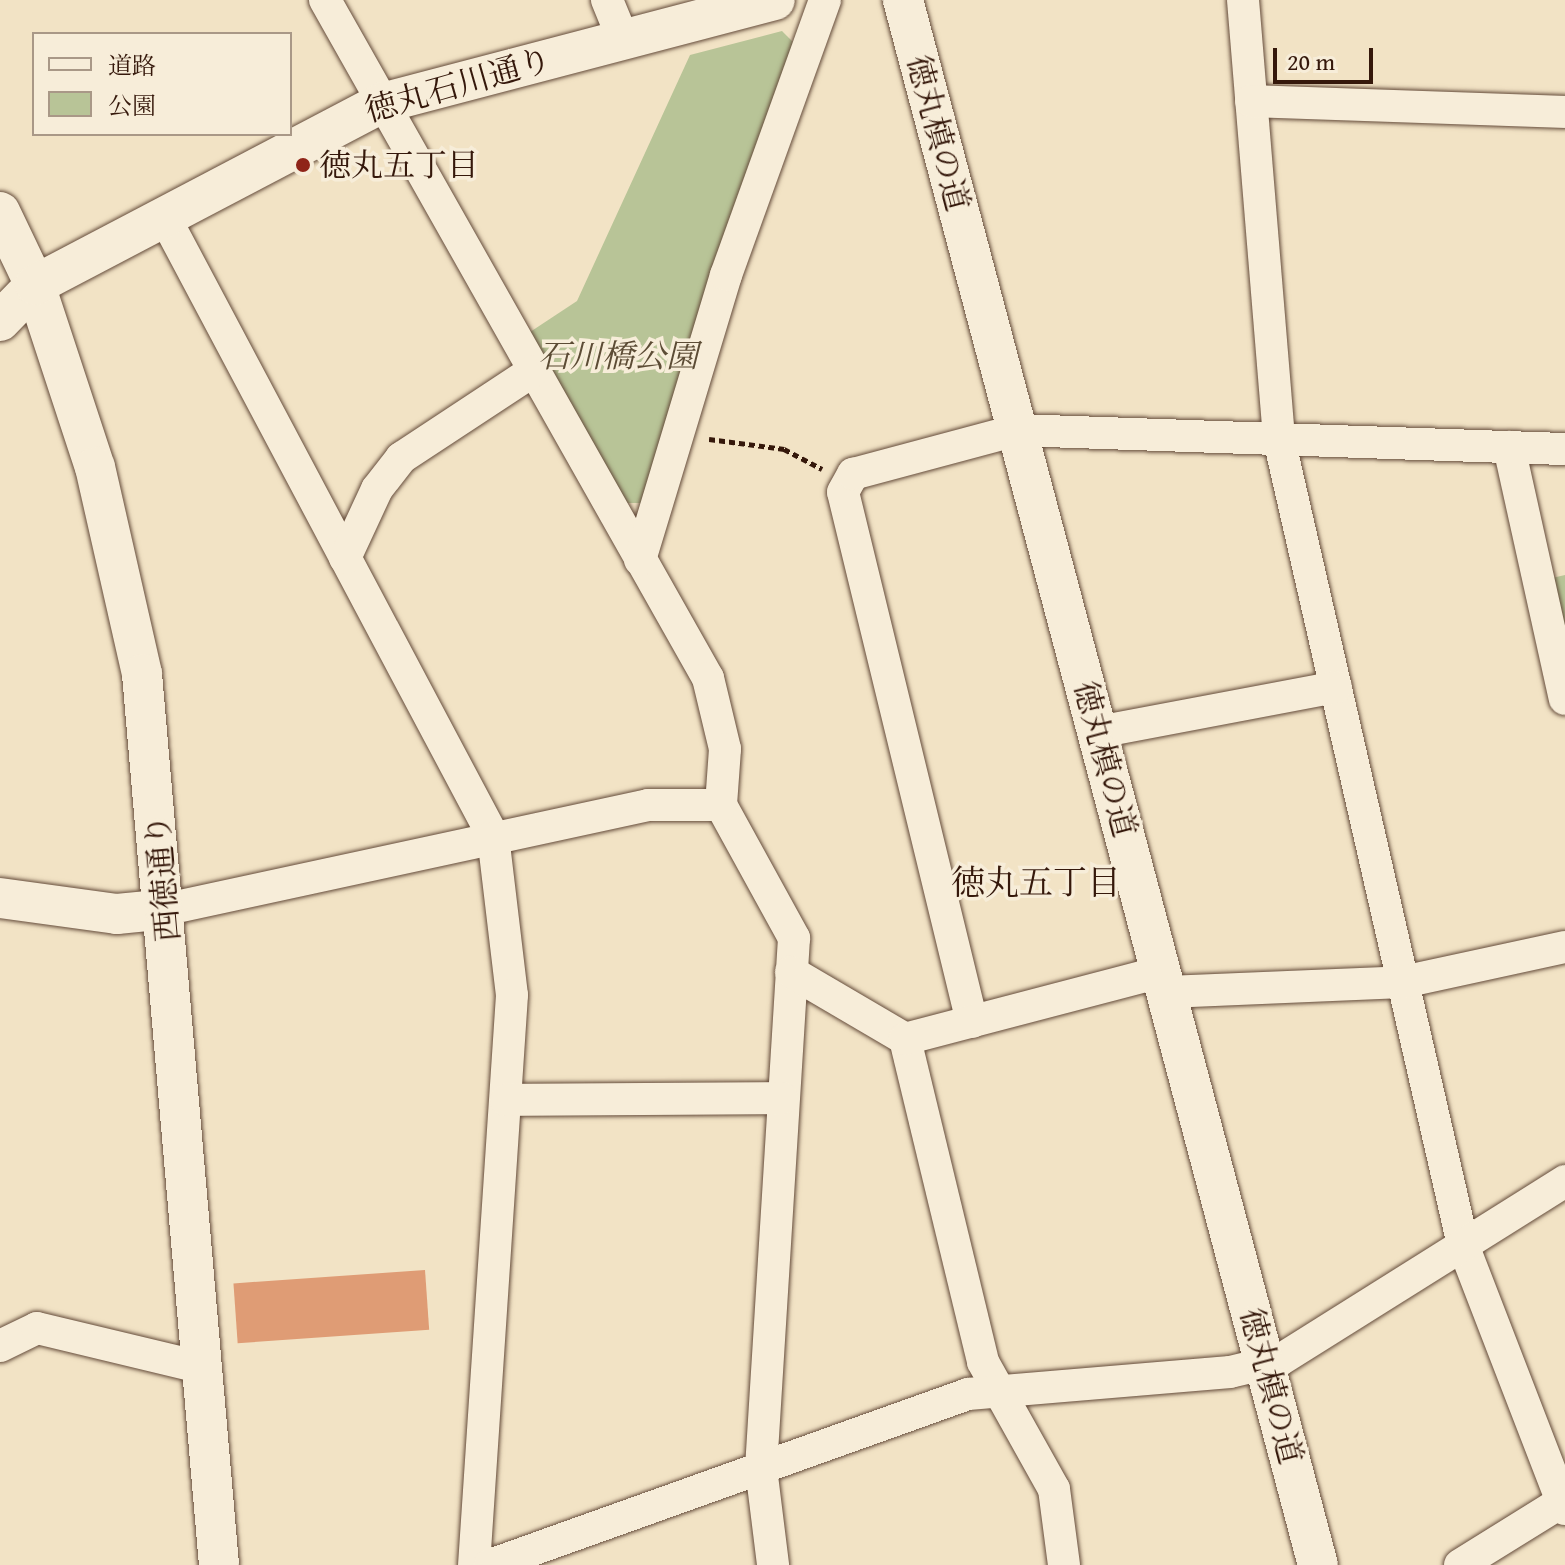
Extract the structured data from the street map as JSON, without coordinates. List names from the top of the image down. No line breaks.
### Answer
{"streets":{"street":["徳丸石川通り","徳丸槙の道","西徳通り"]},"crossings":[["徳丸石川通り","西徳通り"]],"districts":["徳丸五丁目"],"parks":["石川橋公園"],"places":["徳丸五丁目"],"legend":["道路","公園"],"scale_bar":"20 m"}
